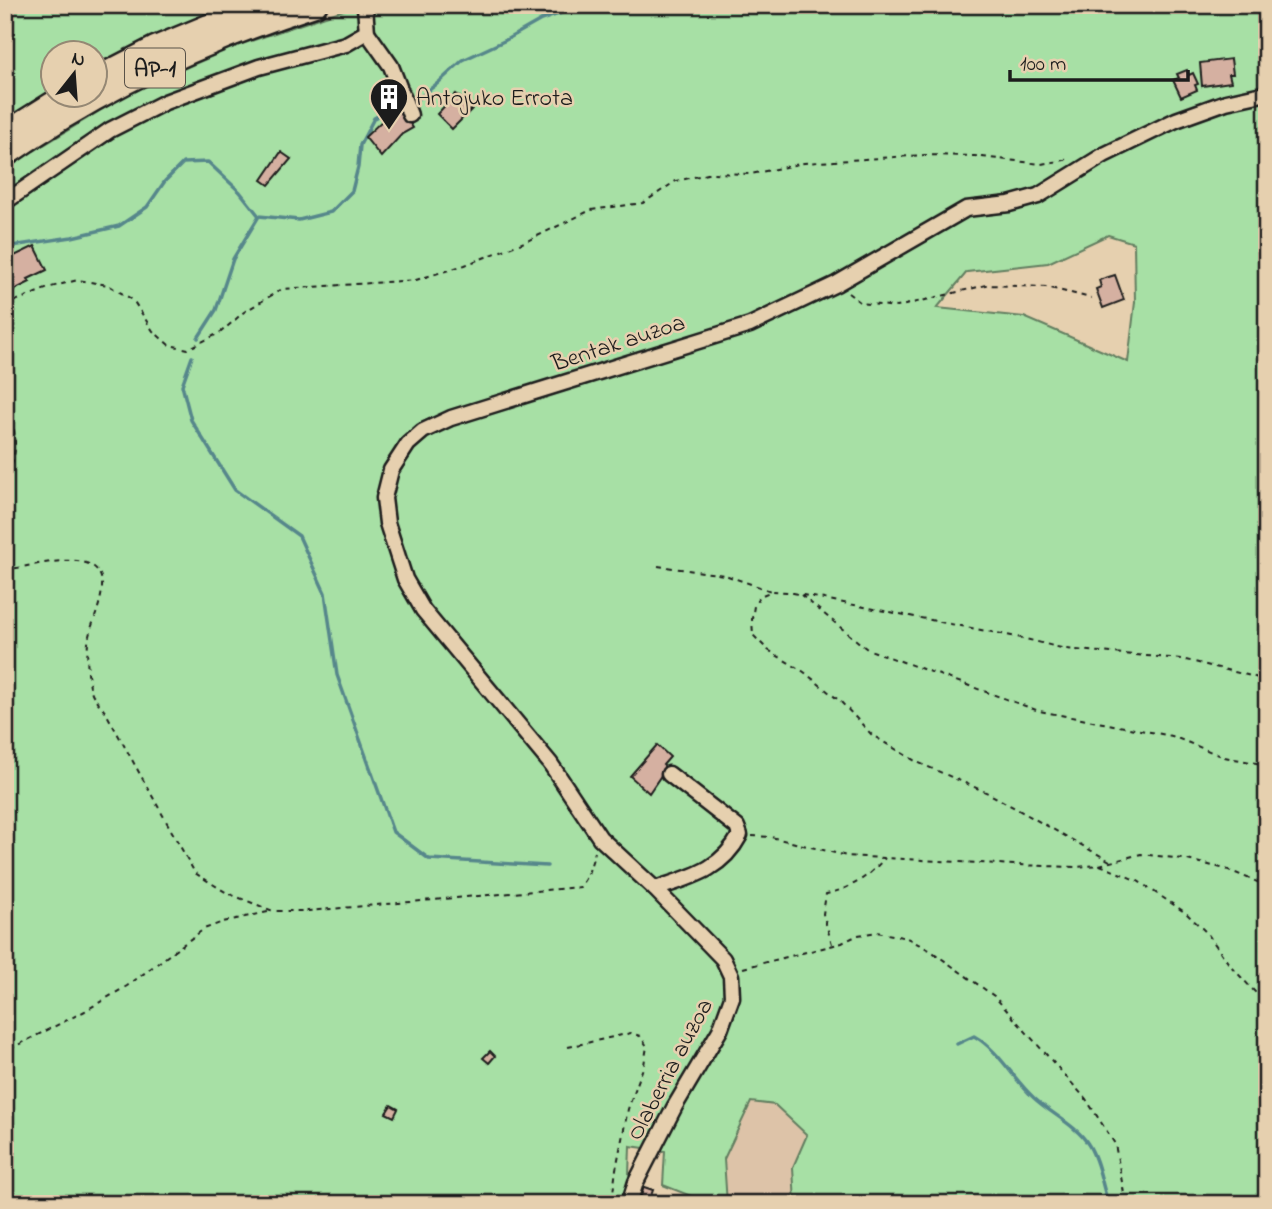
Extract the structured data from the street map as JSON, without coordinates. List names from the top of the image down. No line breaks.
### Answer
{"streets":{"highway":["AP-1"],"street":["Bentak auzoa","Olaberria auzoa"]},"crossings":[["Bentak auzoa","Olaberria auzoa"]],"places":{"building":["Antojuko Errota"]},"scale_bar":"100 m","north":"top"}
